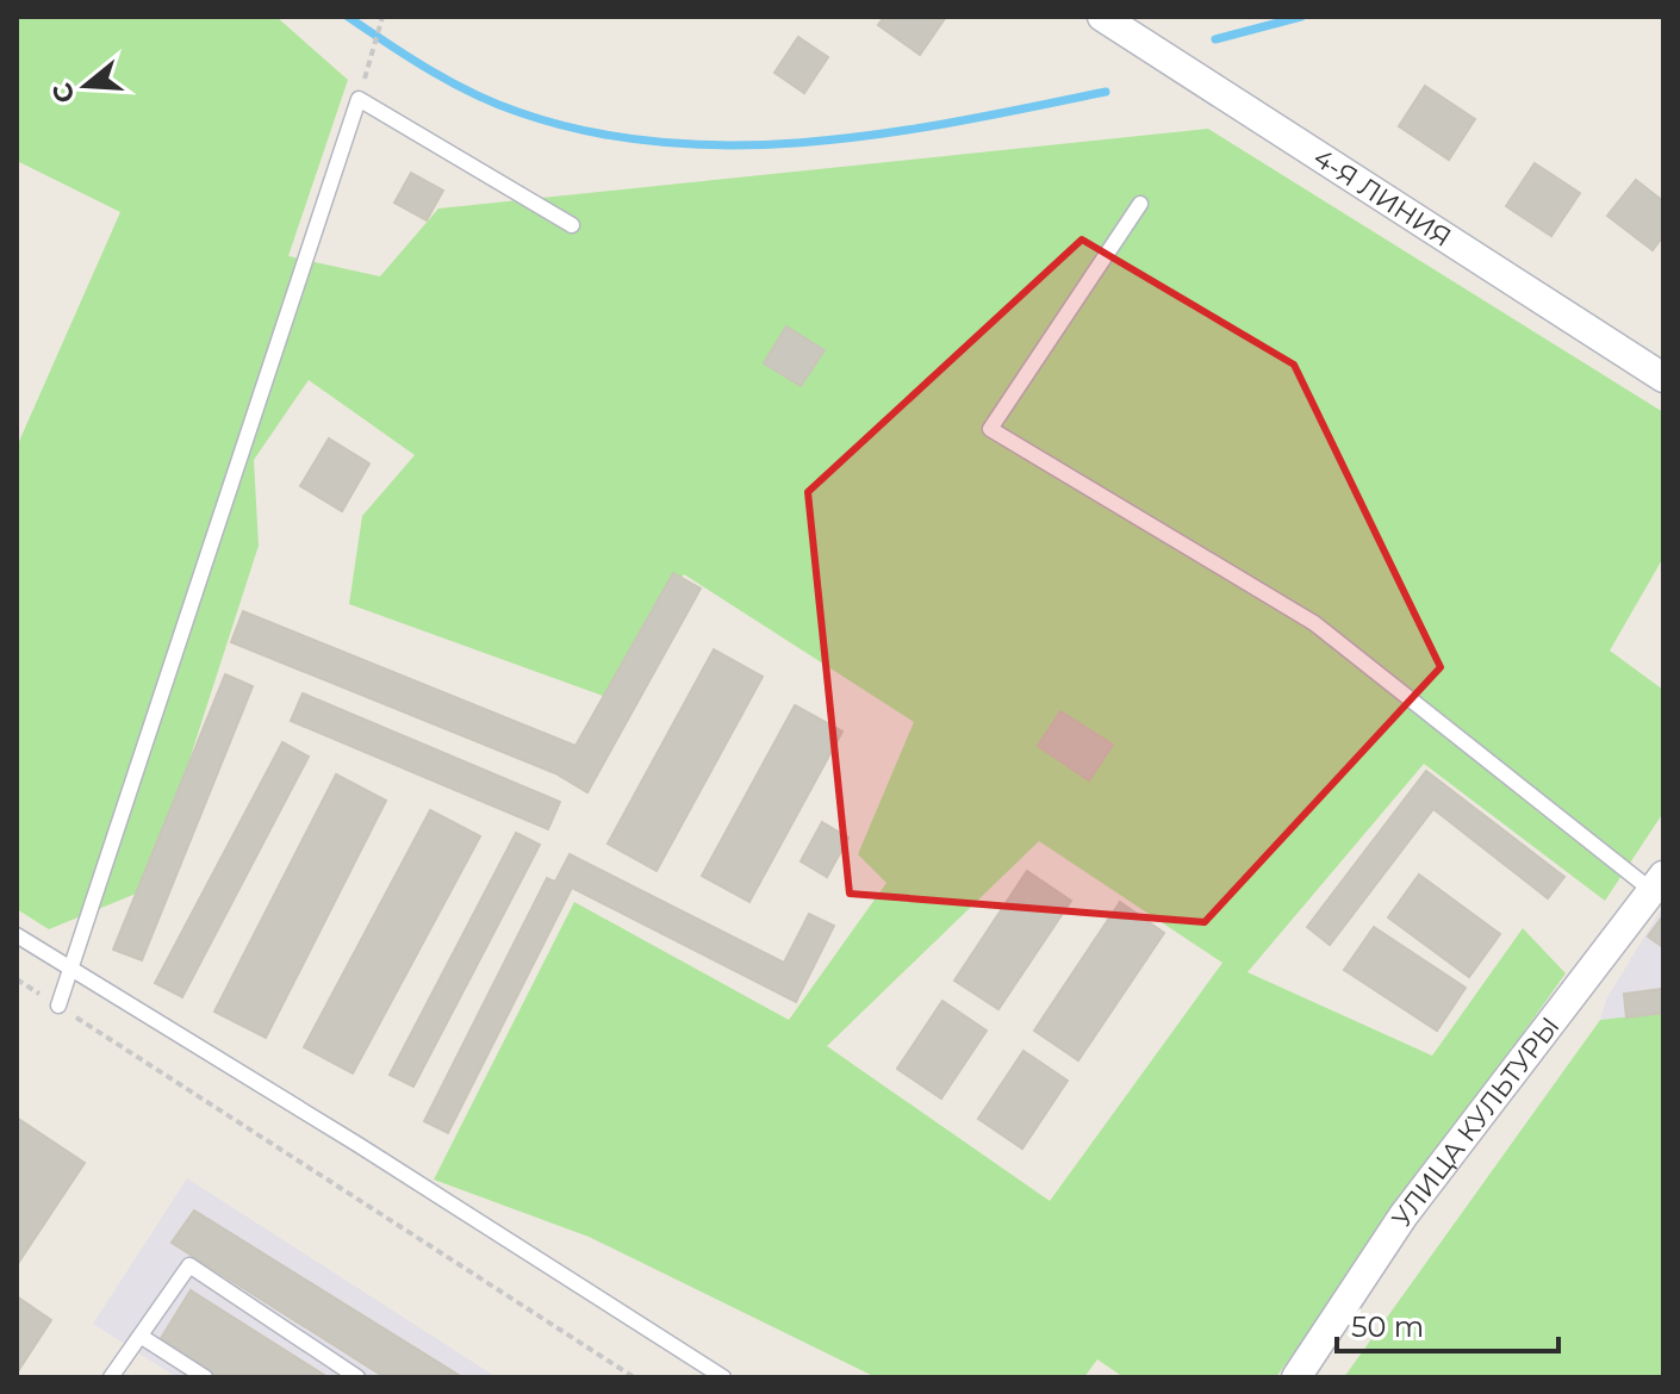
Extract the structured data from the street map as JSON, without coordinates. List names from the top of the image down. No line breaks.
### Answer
{"streets":{"street":["4-Я ЛИНИЯ","УЛИЦА КУЛЬТУРЫ"]},"scale_bar":"50 m","north":"left"}
